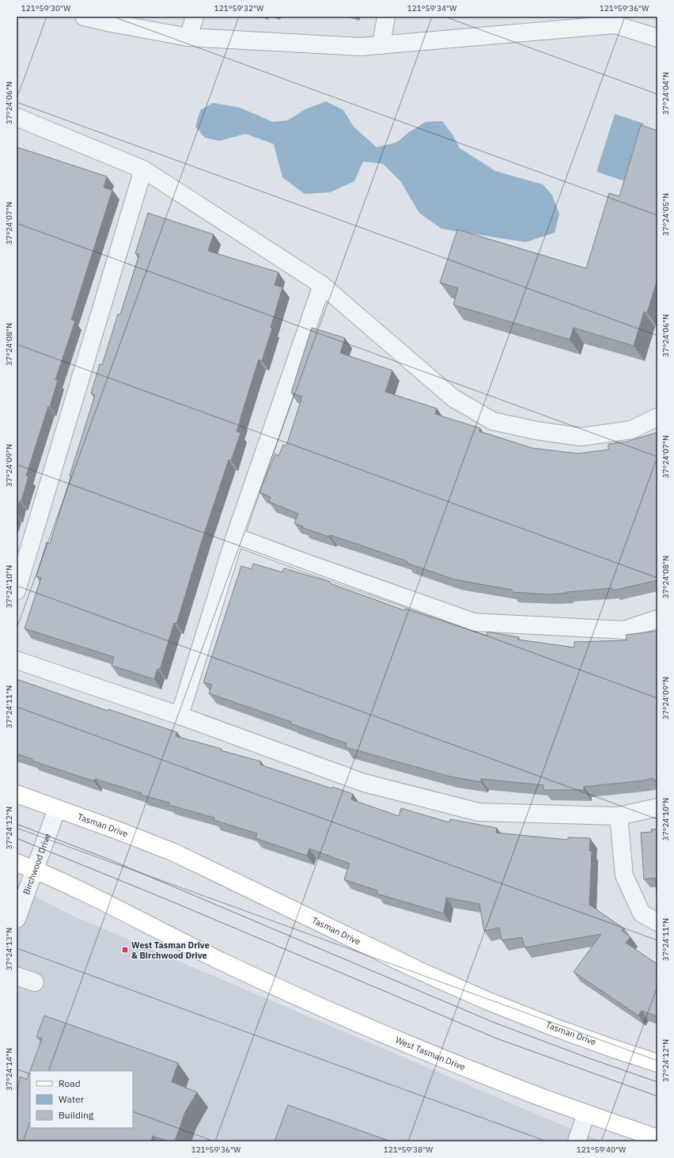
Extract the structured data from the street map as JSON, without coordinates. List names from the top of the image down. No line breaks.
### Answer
{"streets":{"main road":["Tasman Drive","West Tasman Drive"],"street":["Birchwood Drive"]},"crossings":[["Tasman Drive","Birchwood Drive"],["Birchwood Drive","West Tasman Drive"]],"places":{"transit":["West Tasman Drive & Birchwood Drive"]},"legend":["Road","Water","Building"],"coordinates":["121°59'30\"W","121°59'32\"W","121°59'34\"W","121°59'36\"W","37°24'04\"N","37°24'06\"N","37°24'05\"N","37°24'07\"N","37°24'08\"N","37°24'09\"N","37°24'10\"N","37°24'11\"N","37°24'12\"N","37°24'13\"N","37°24'14\"N","121°59'38\"W","121°59'40\"W"]}
